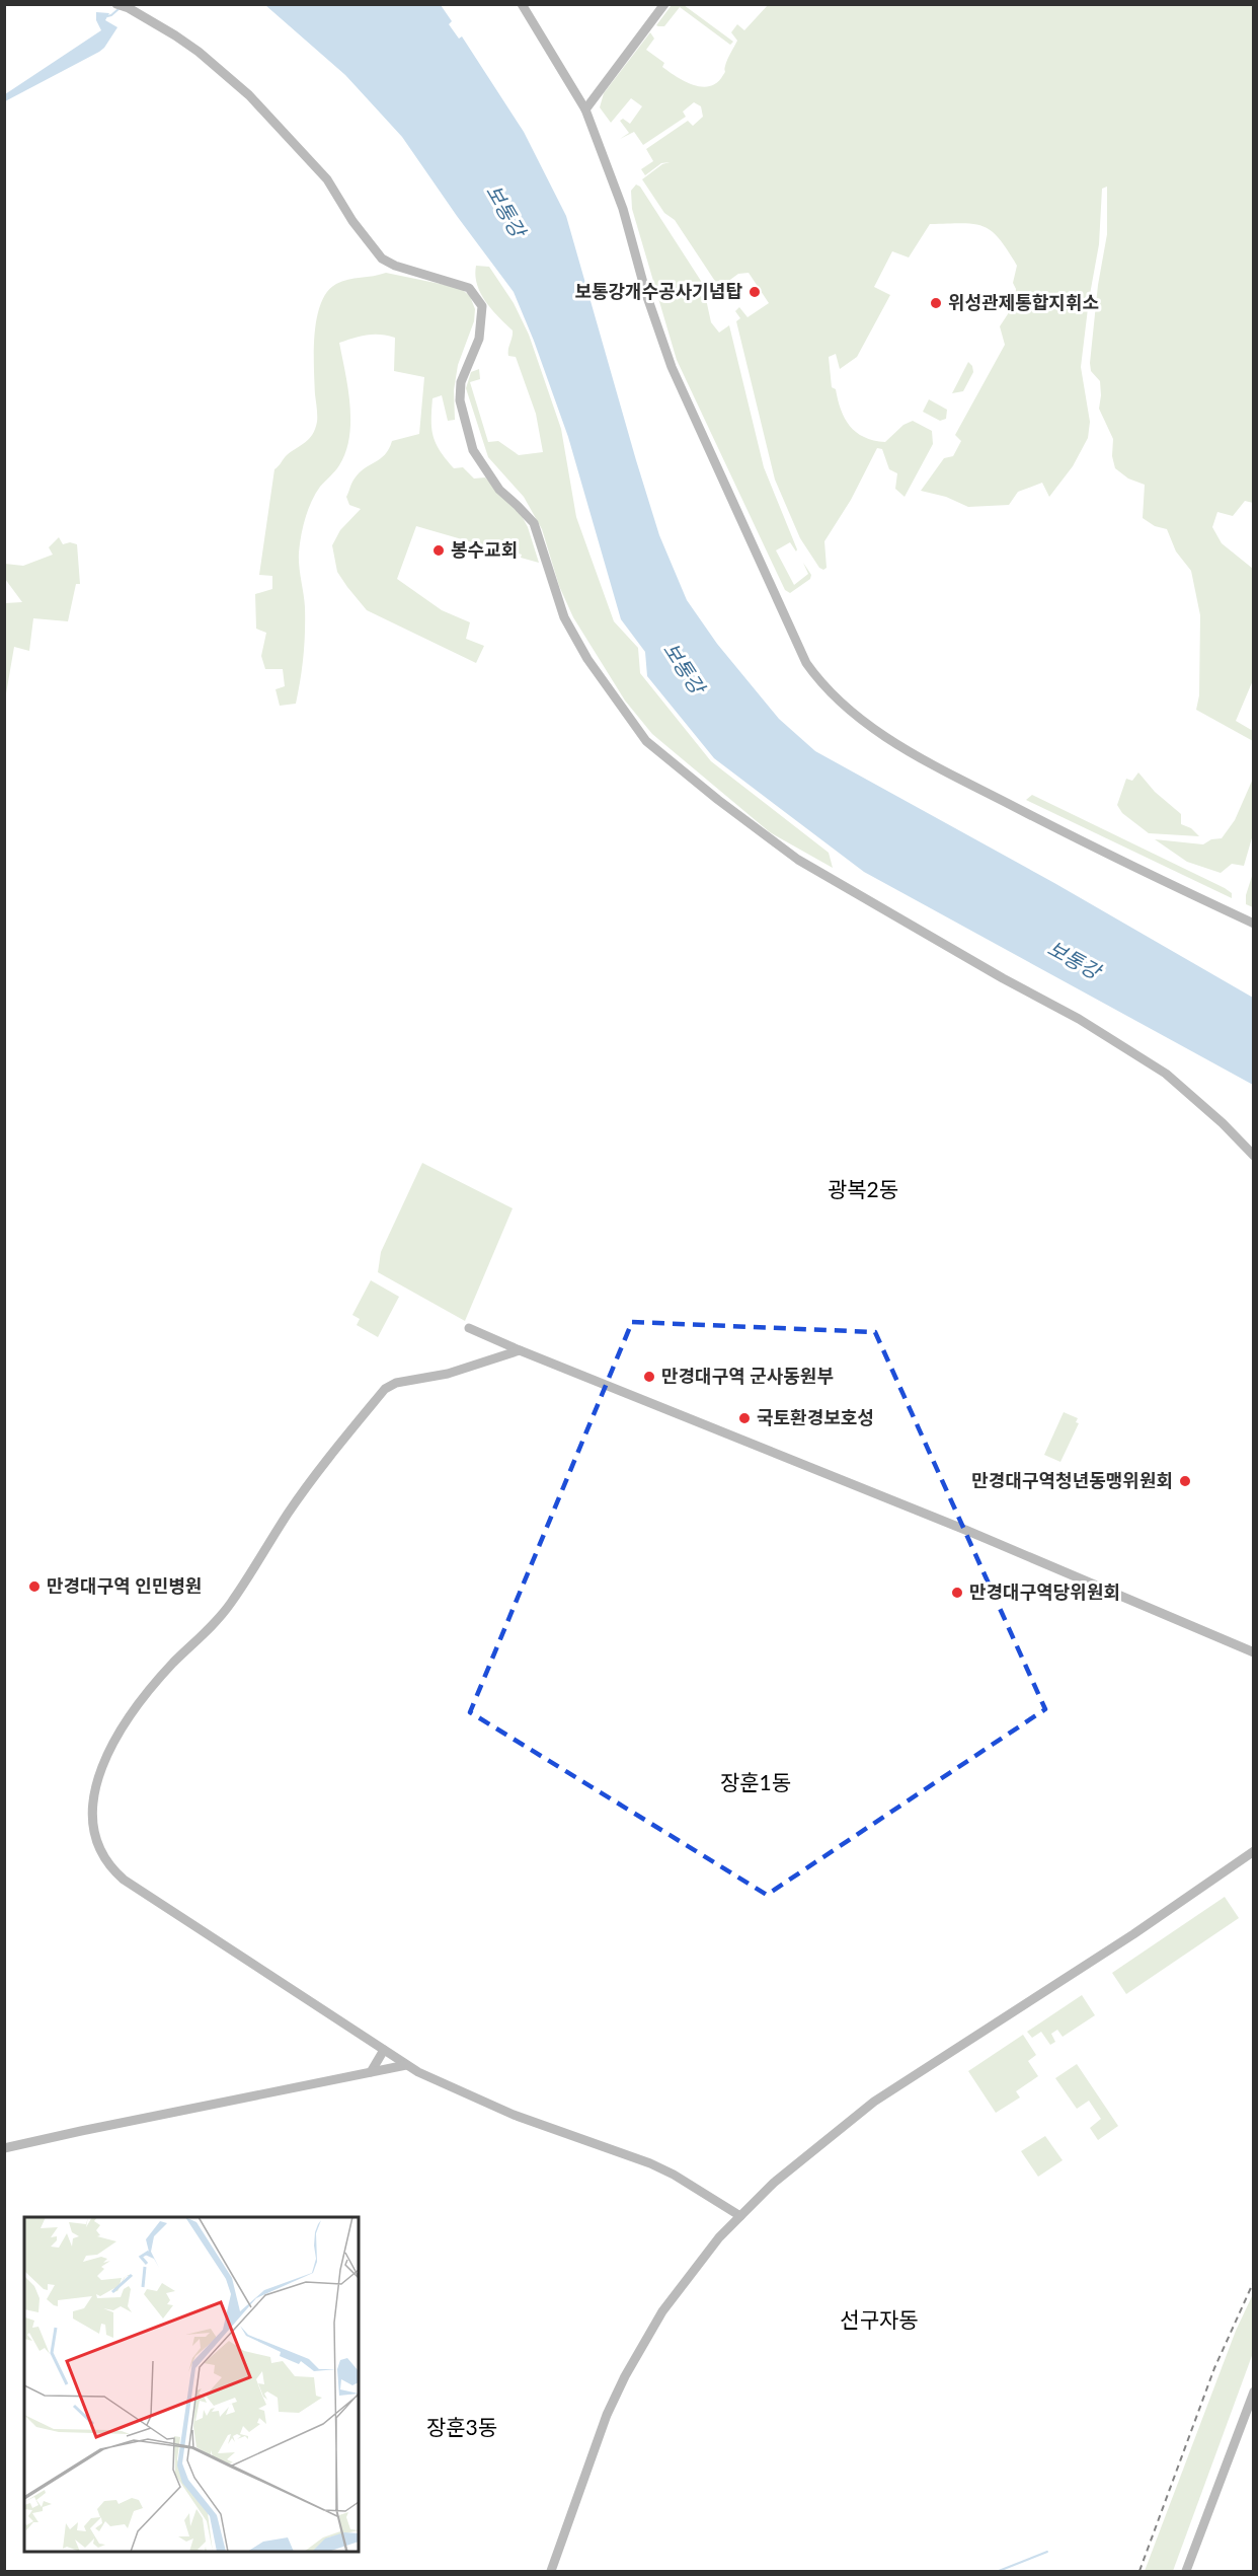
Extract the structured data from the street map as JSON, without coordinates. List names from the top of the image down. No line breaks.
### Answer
{"districts":["광복2동","장훈1동","선구자동","장훈3동"],"water":["보통강"],"places":["보통강개수공사기념탑","위성관제통합지휘소","봉수교회","만경대구역 군사동원부","국토환경보호성","만경대구역청년동맹위원회","만경대구역 인민병원","만경대구역당위원회"]}
